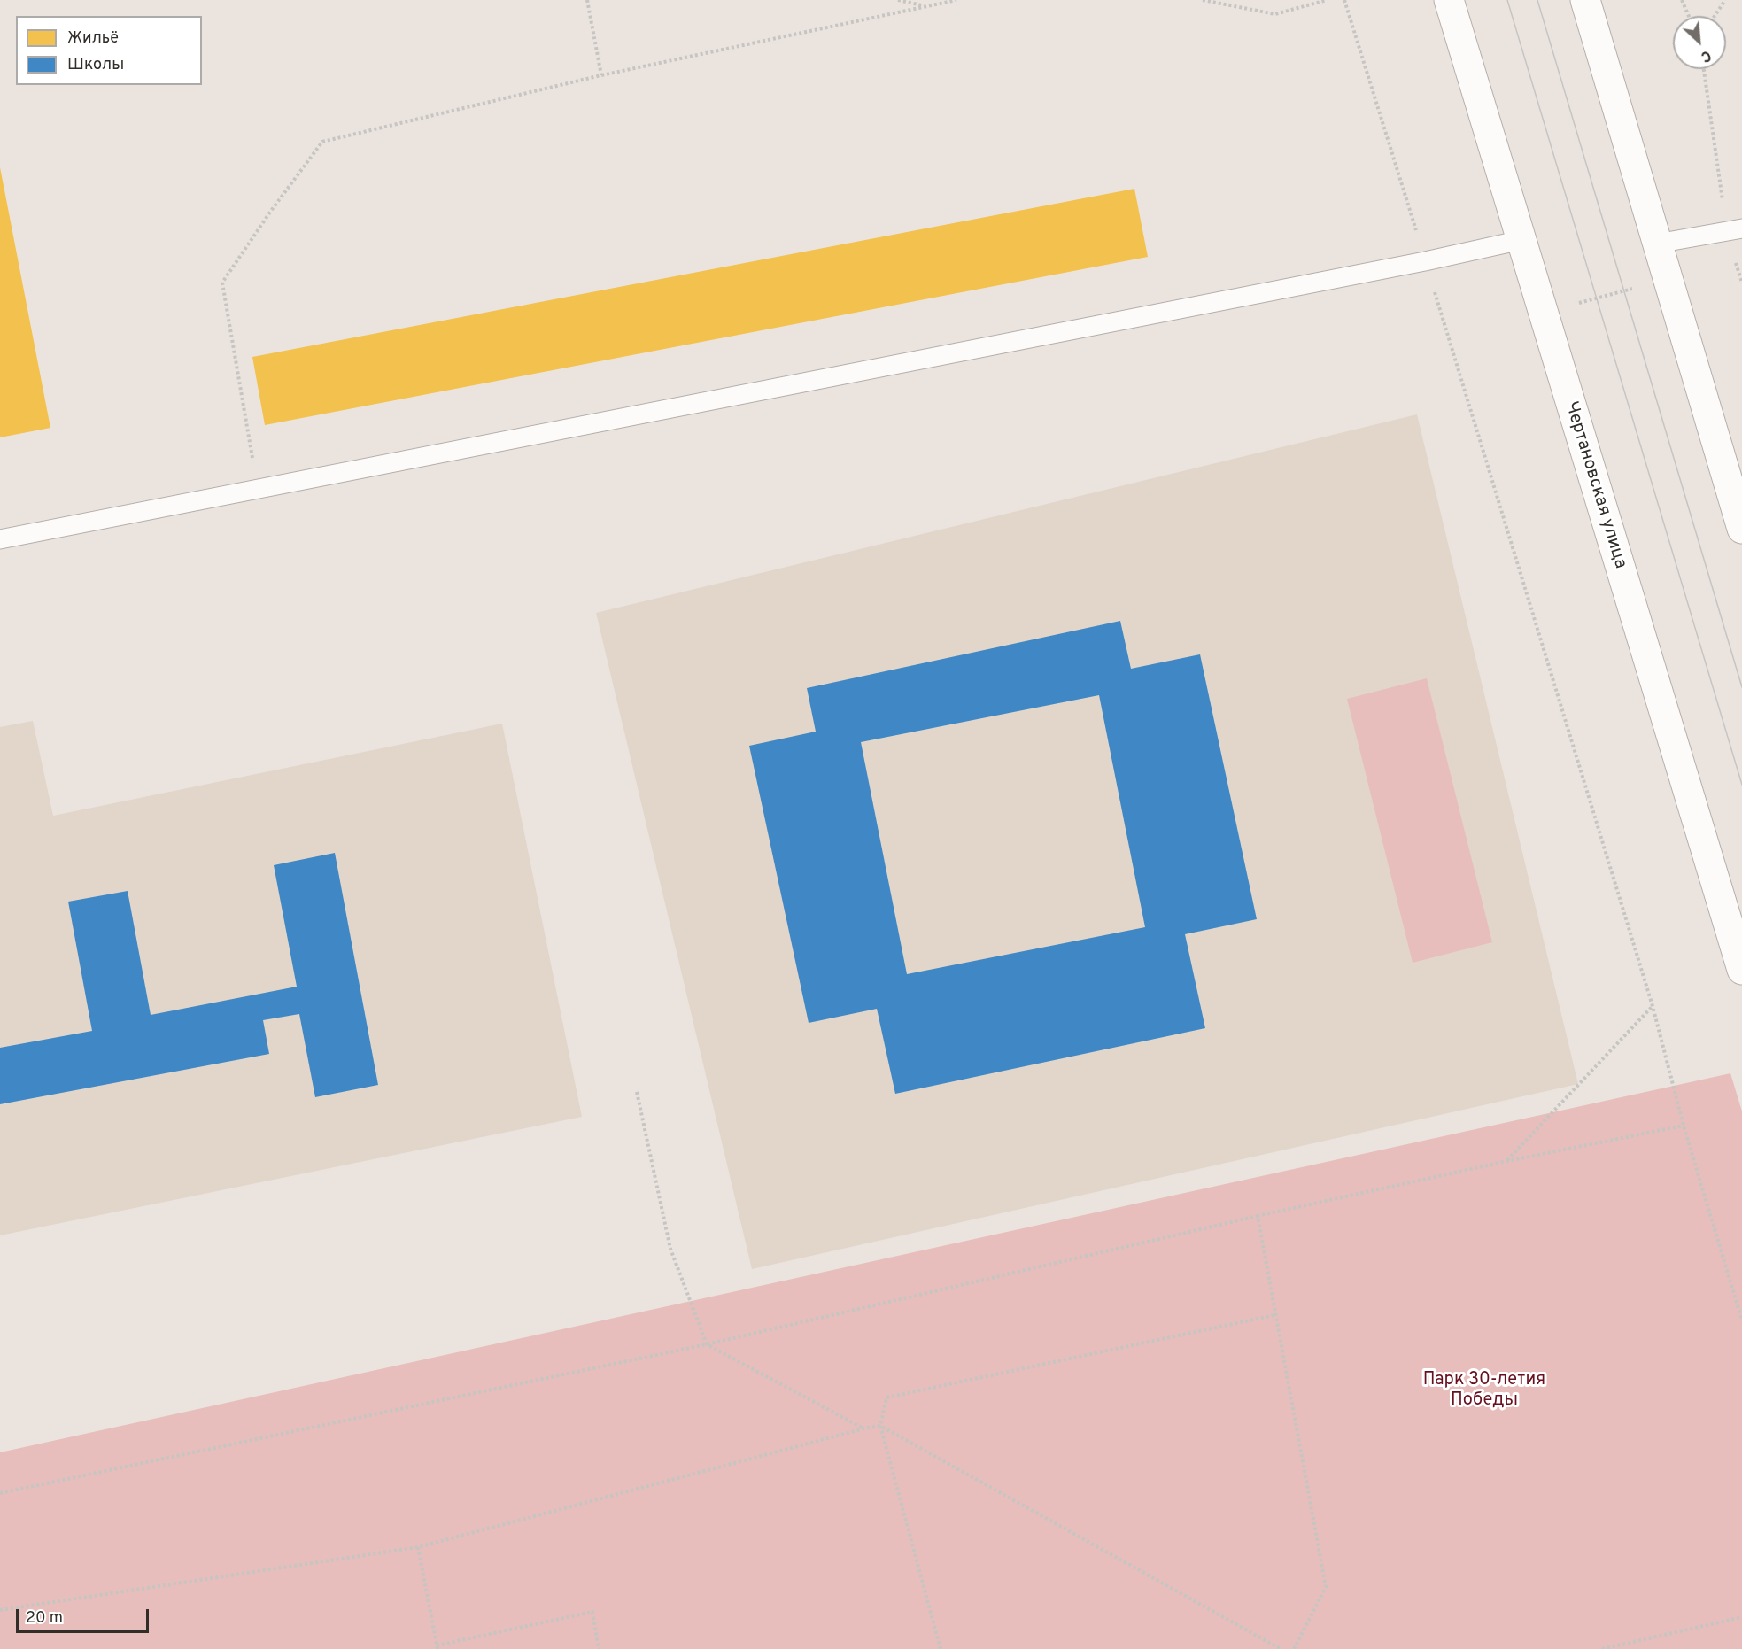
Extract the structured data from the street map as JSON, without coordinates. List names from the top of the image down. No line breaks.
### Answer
{"streets":{"main road":["Чертановская улица"]},"parks":["Парк 30-летия Победы"],"legend":["Жильё","Школы"],"scale_bar":"20 m","north":"bottom right"}
